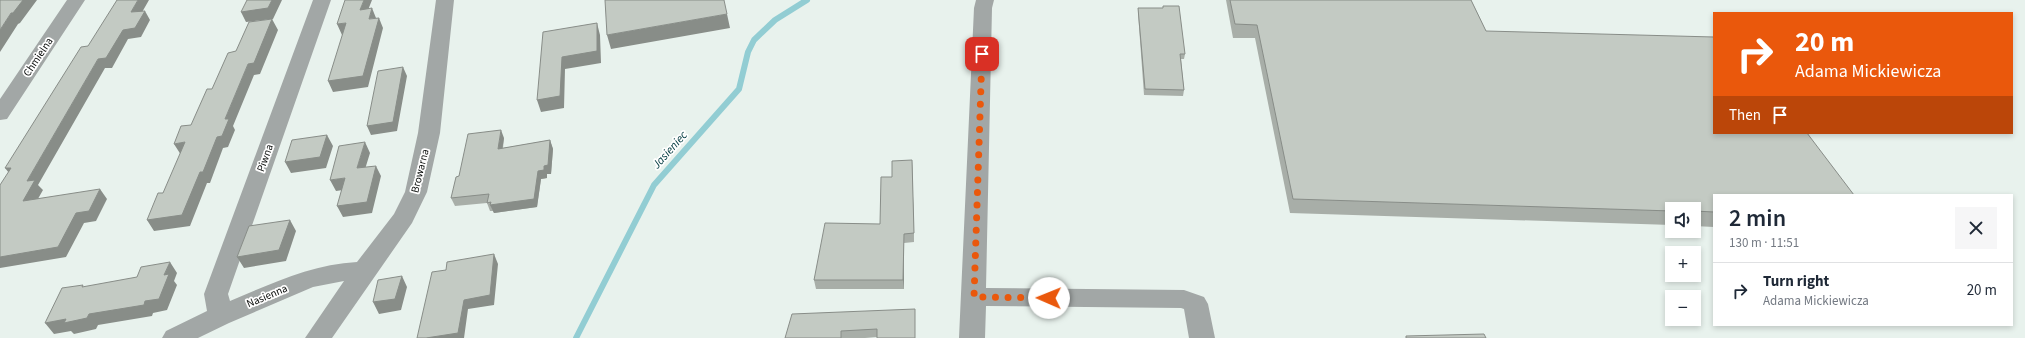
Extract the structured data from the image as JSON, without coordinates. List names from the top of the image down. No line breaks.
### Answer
{"streets":{"street":["Chmielna","Piwna","Browarna","Nasienna"]},"crossings":[["Piwna","Nasienna"],["Browarna","Nasienna"]],"water":["Jasieniec"],"page":{"turn":["20 m","Adama Mickiewicza"],"then":"Then","heading":["2 min","130 m · 11:51"],"map_buttons":["+","−"],"list":[{"name":"Turn right","note":"Adama Mickiewicza","value":"20 m"}]}}
